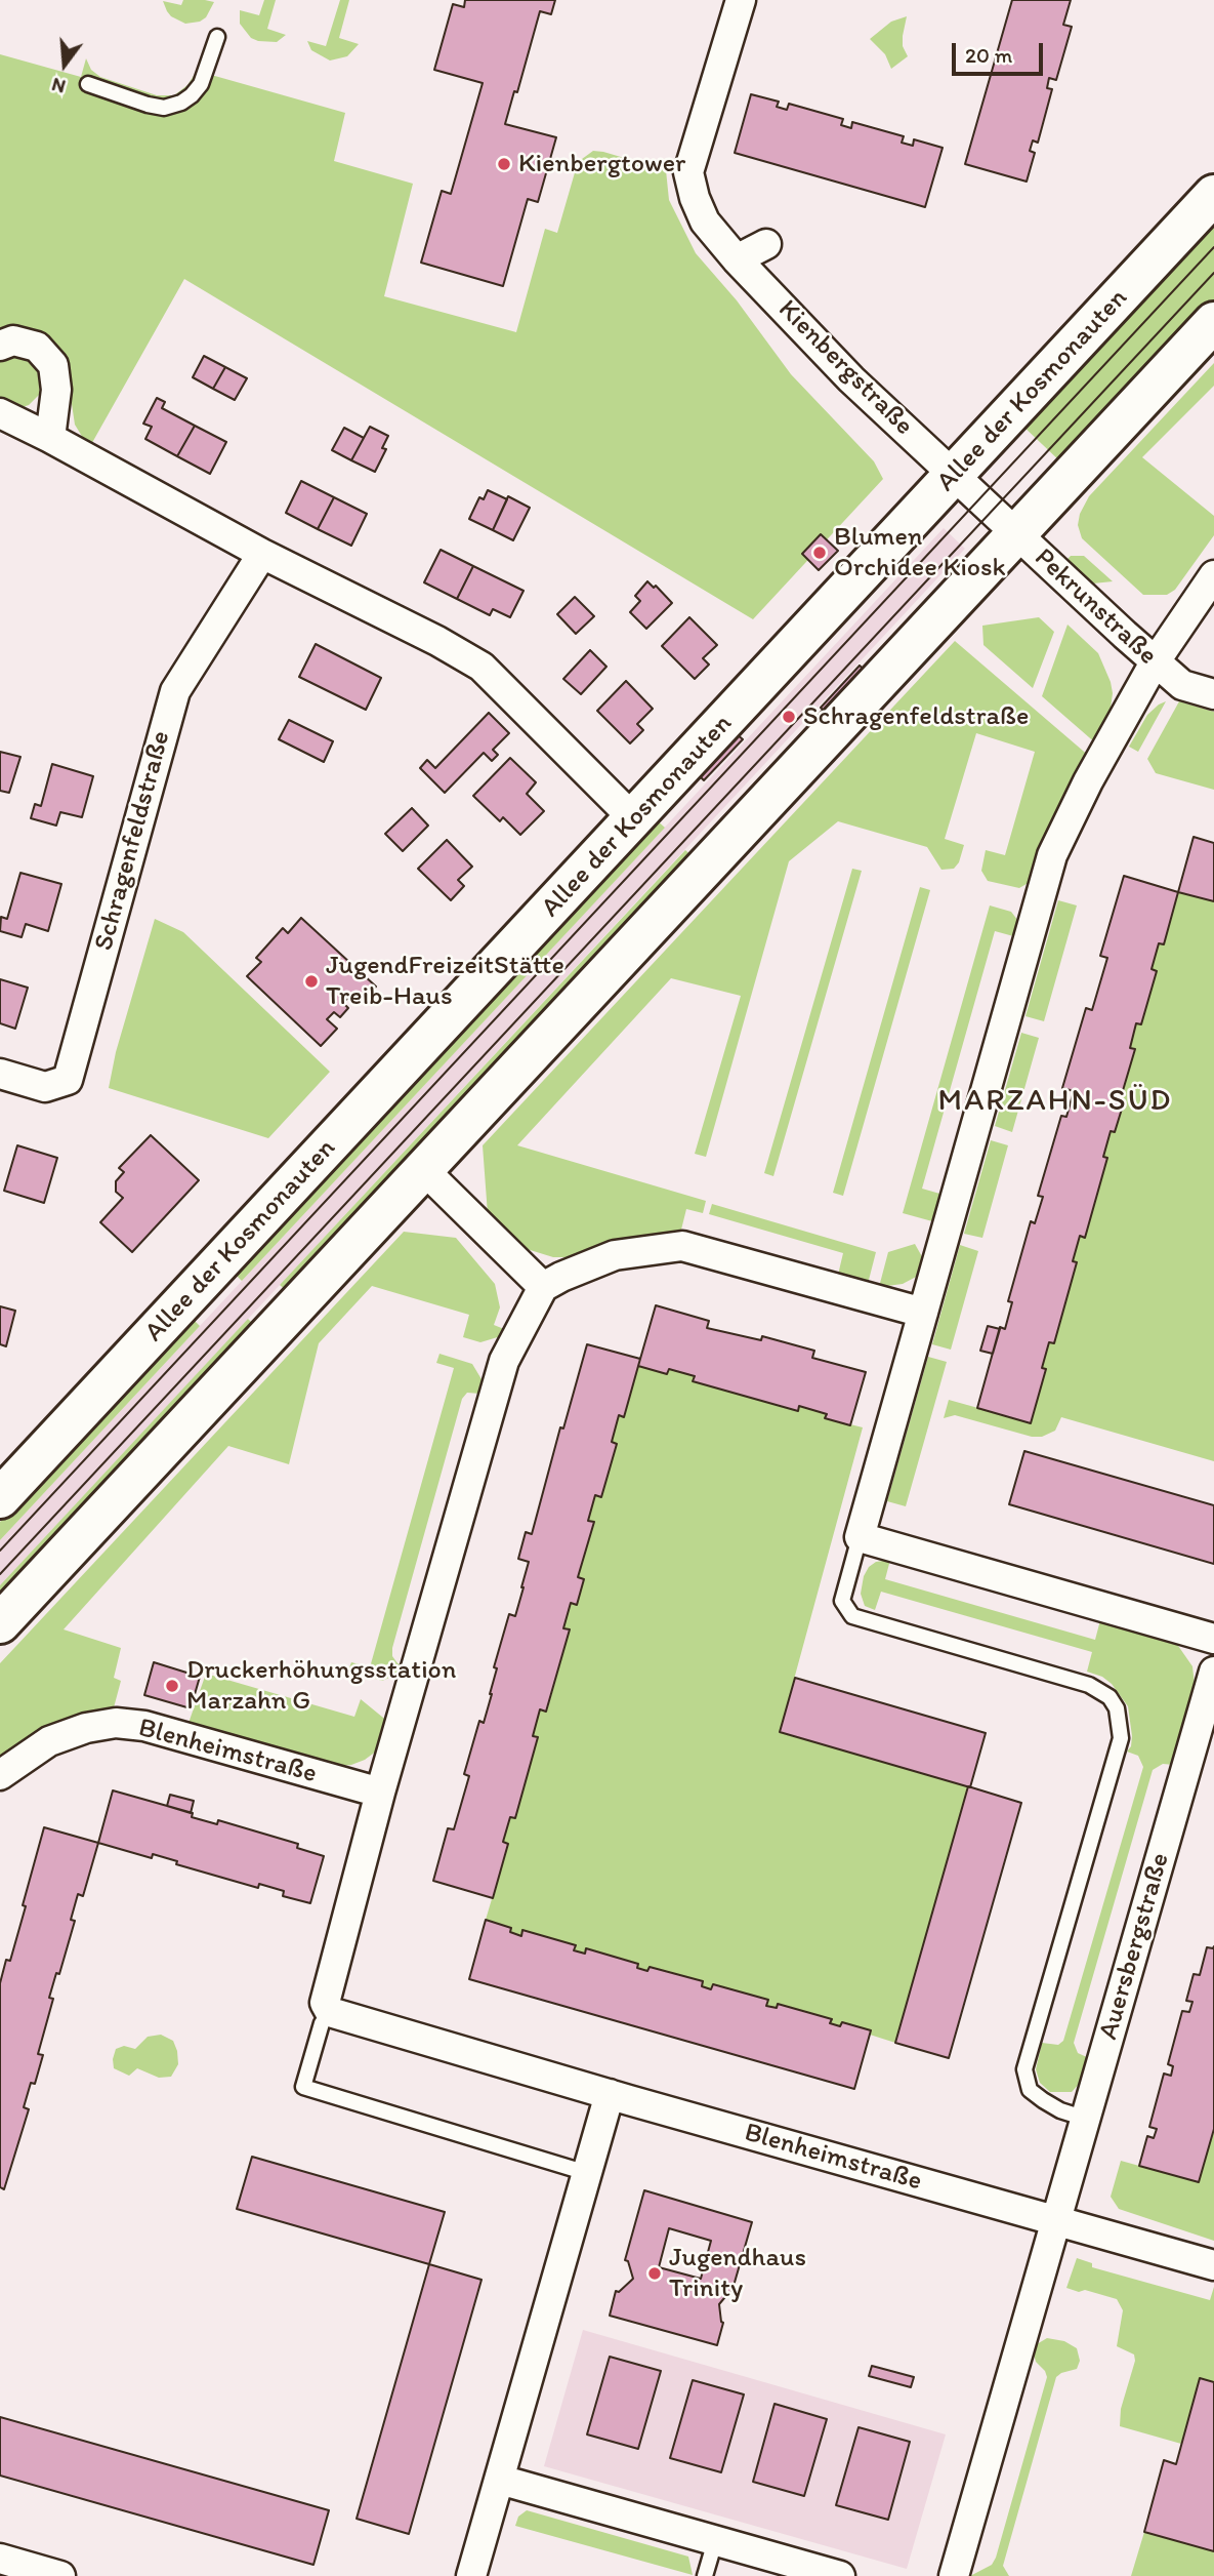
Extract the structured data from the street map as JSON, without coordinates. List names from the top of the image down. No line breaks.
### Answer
{"streets":{"main road":["Allee der Kosmonauten"],"street":["Kienbergstraße","Pekrunstraße","Schragenfeldstraße","Blenheimstraße","Auersbergstraße"]},"crossings":[["Kienbergstraße","Allee der Kosmonauten"],["Kienbergstraße","Pekrunstraße"],["Allee der Kosmonauten","Pekrunstraße"],["Blenheimstraße","Auersbergstraße"]],"districts":["MARZAHN-SÜD"],"places":["Kienbergtower","Blumen Orchidee Kiosk","Schragenfeldstraße","JugendFreizeitStätte Treib-Haus","Druckerhöhungsstation Marzahn G","Jugendhaus Trinity"],"scale_bar":"20 m","north":"bottom"}
